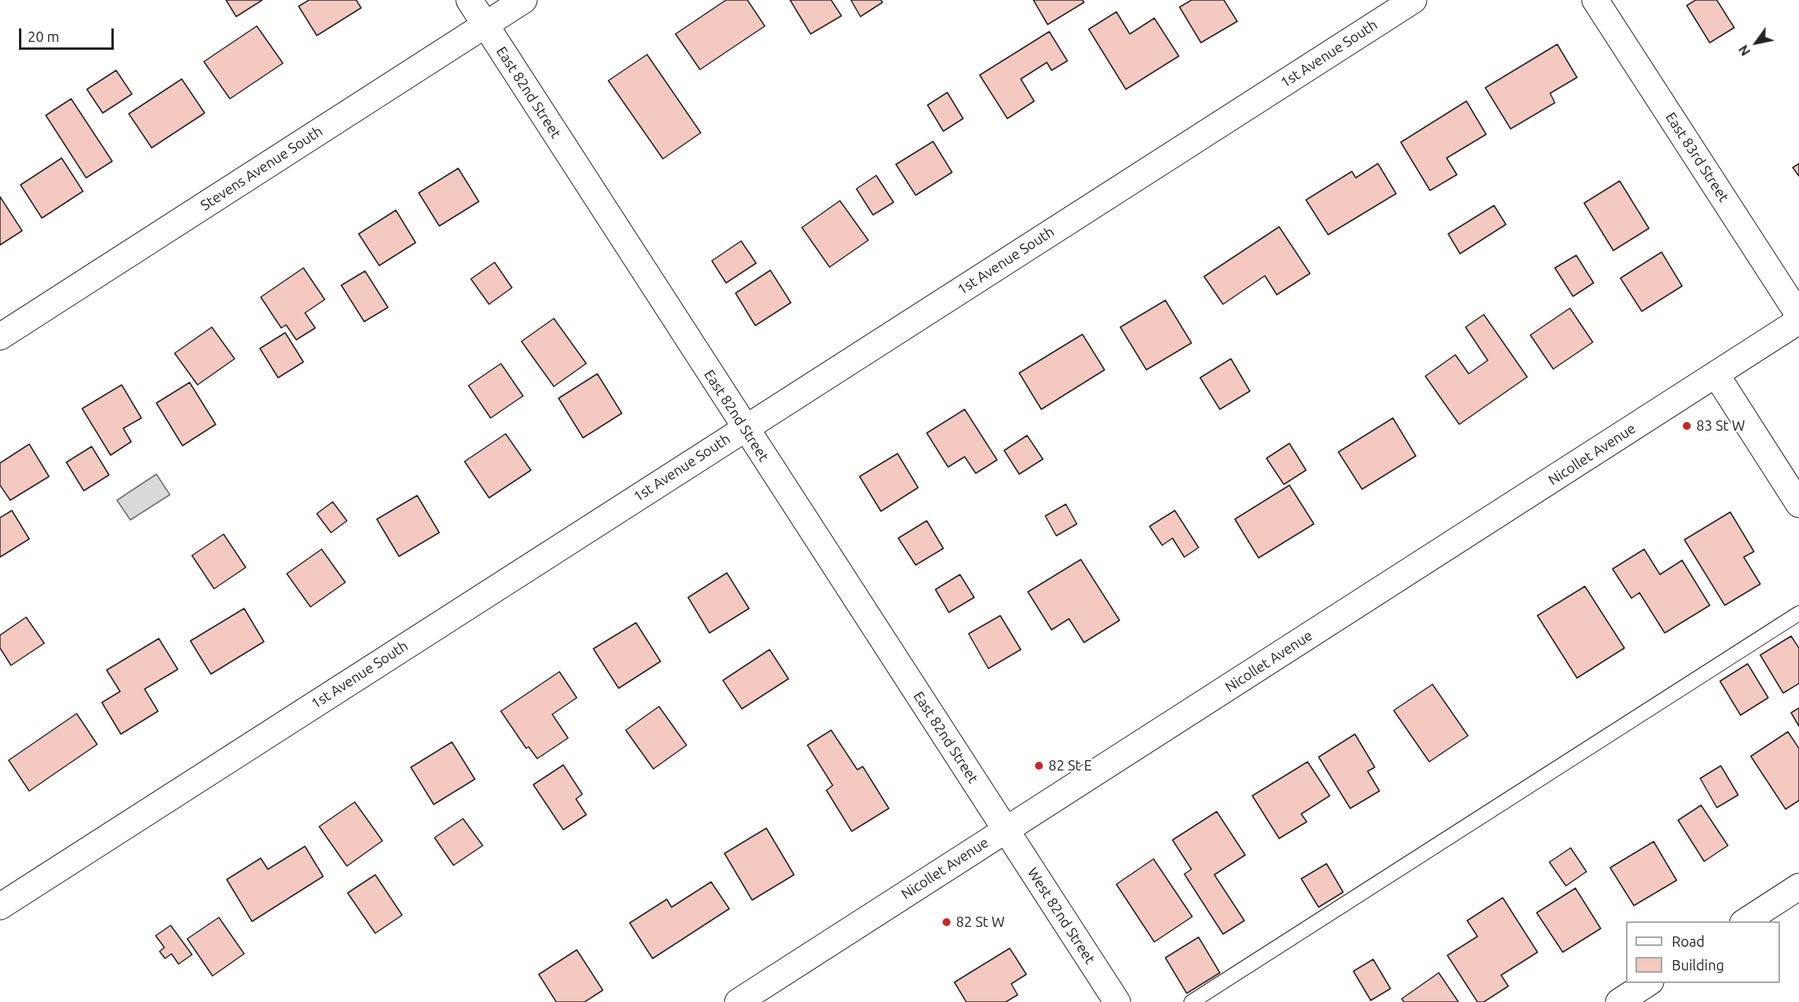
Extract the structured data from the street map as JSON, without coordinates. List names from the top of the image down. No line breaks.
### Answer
{"streets":{"street":["1st Avenue South","East 82nd Street","East 83rd Street","Stevens Avenue South","Nicollet Avenue","West 82nd Street"]},"crossings":[["1st Avenue South","East 82nd Street"],["East 82nd Street","Stevens Avenue South"],["East 82nd Street","Nicollet Avenue"],["East 82nd Street","West 82nd Street"],["Nicollet Avenue","West 82nd Street"]],"places":["83 St W","82 St E","82 St W"],"legend":["Road","Building"],"scale_bar":"20 m","north":"bottom left"}
